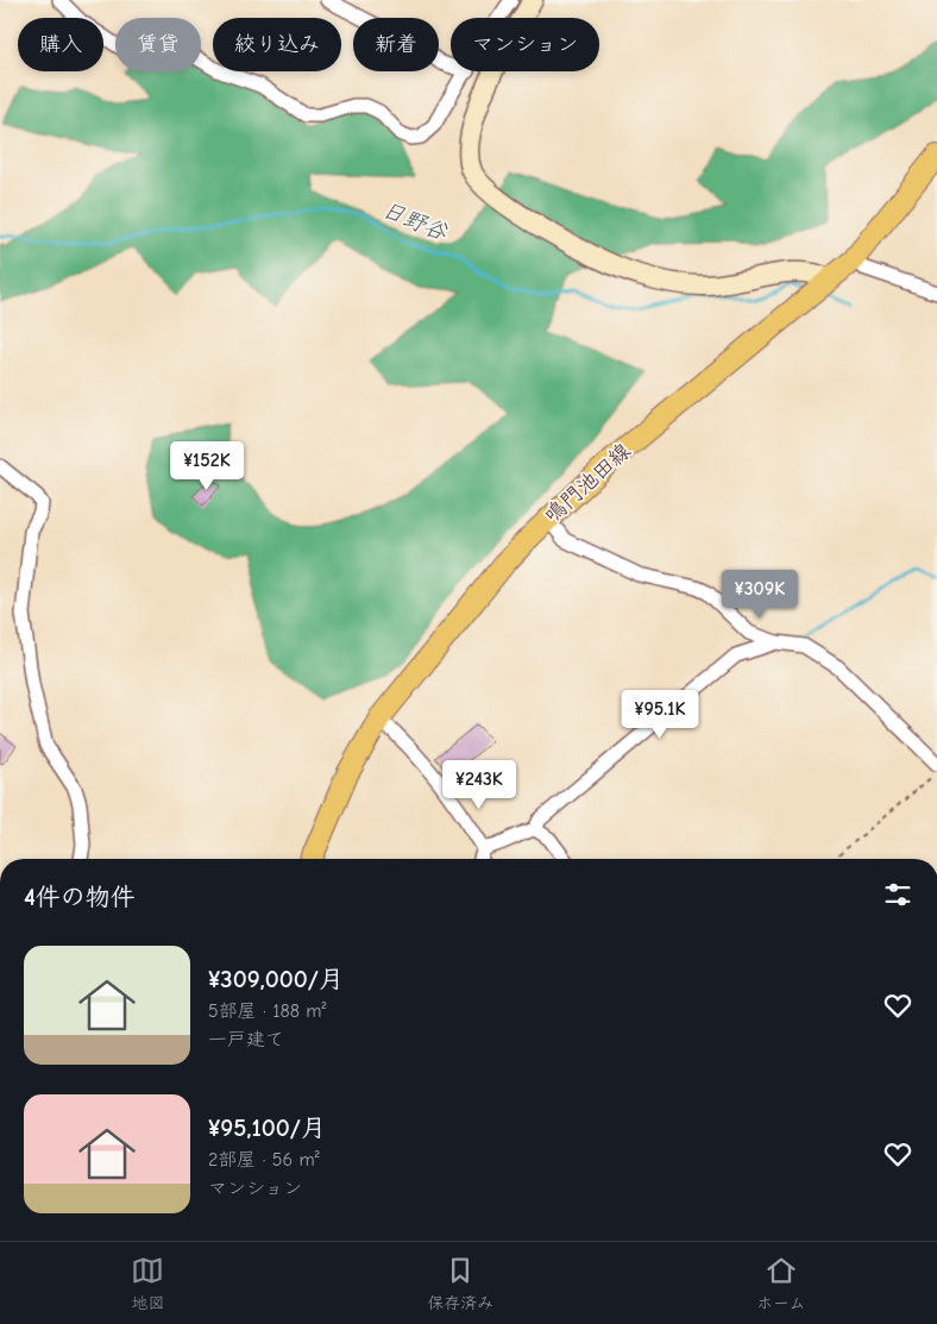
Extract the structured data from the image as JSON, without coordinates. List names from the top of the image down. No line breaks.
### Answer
{"streets":{"main road":["鳴門池田線"]},"water":["日野谷"],"page":{"chip":["購入","賃貸","絞り込み","新着","マンション"],"price":["¥152K","¥309K","¥95.1K","¥243K"],"heading":"4件の物件","list":[{"name":"¥309,000/月","note":"5部屋 · 188 m² · 一戸建て"},{"name":"¥95,100/月","note":"2部屋 · 56 m² · マンション"}],"tabs":["地図","保存済み","ホーム"]}}
